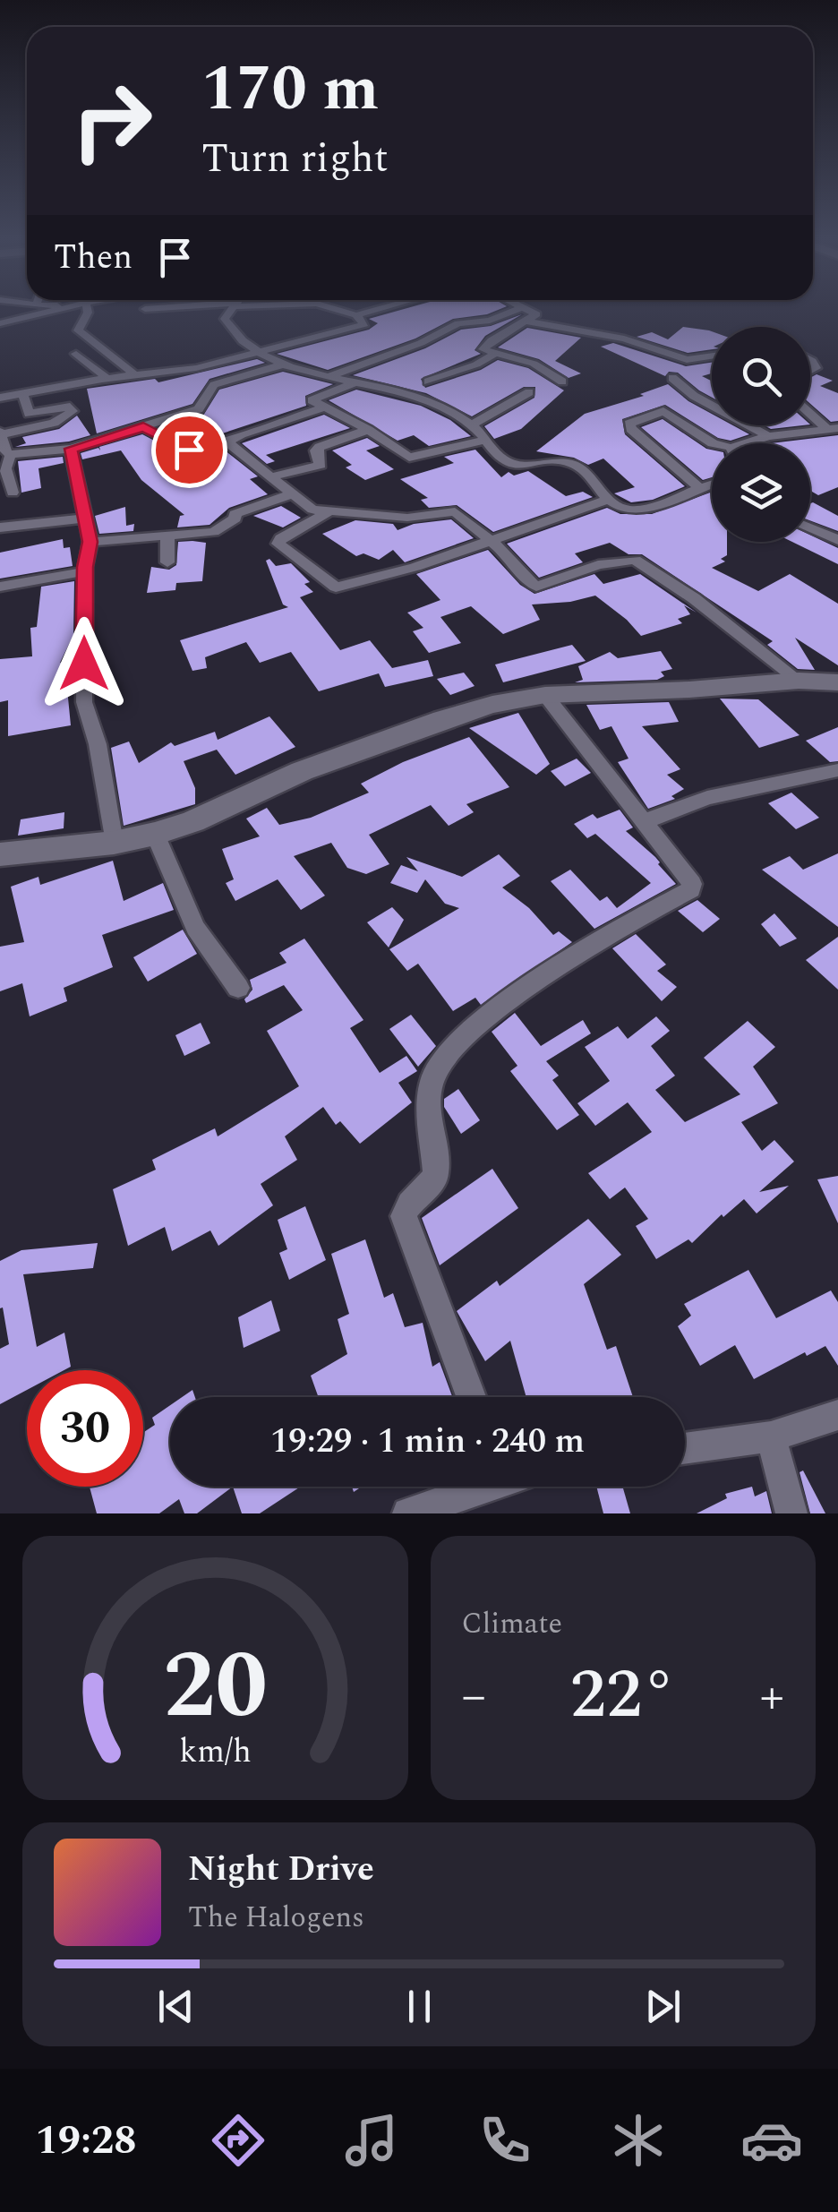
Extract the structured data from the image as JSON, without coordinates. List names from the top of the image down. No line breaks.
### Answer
{"page":{"turn":["170 m","Turn right"],"then":"Then","limit":"30","trip":"19:29 · 1 min · 240 m","tile":"Climate","heat":["−","22°","+"],"song":["Night Drive","The Halogens"],"tabs":"19:28","gauge":["20","km/h"]}}
